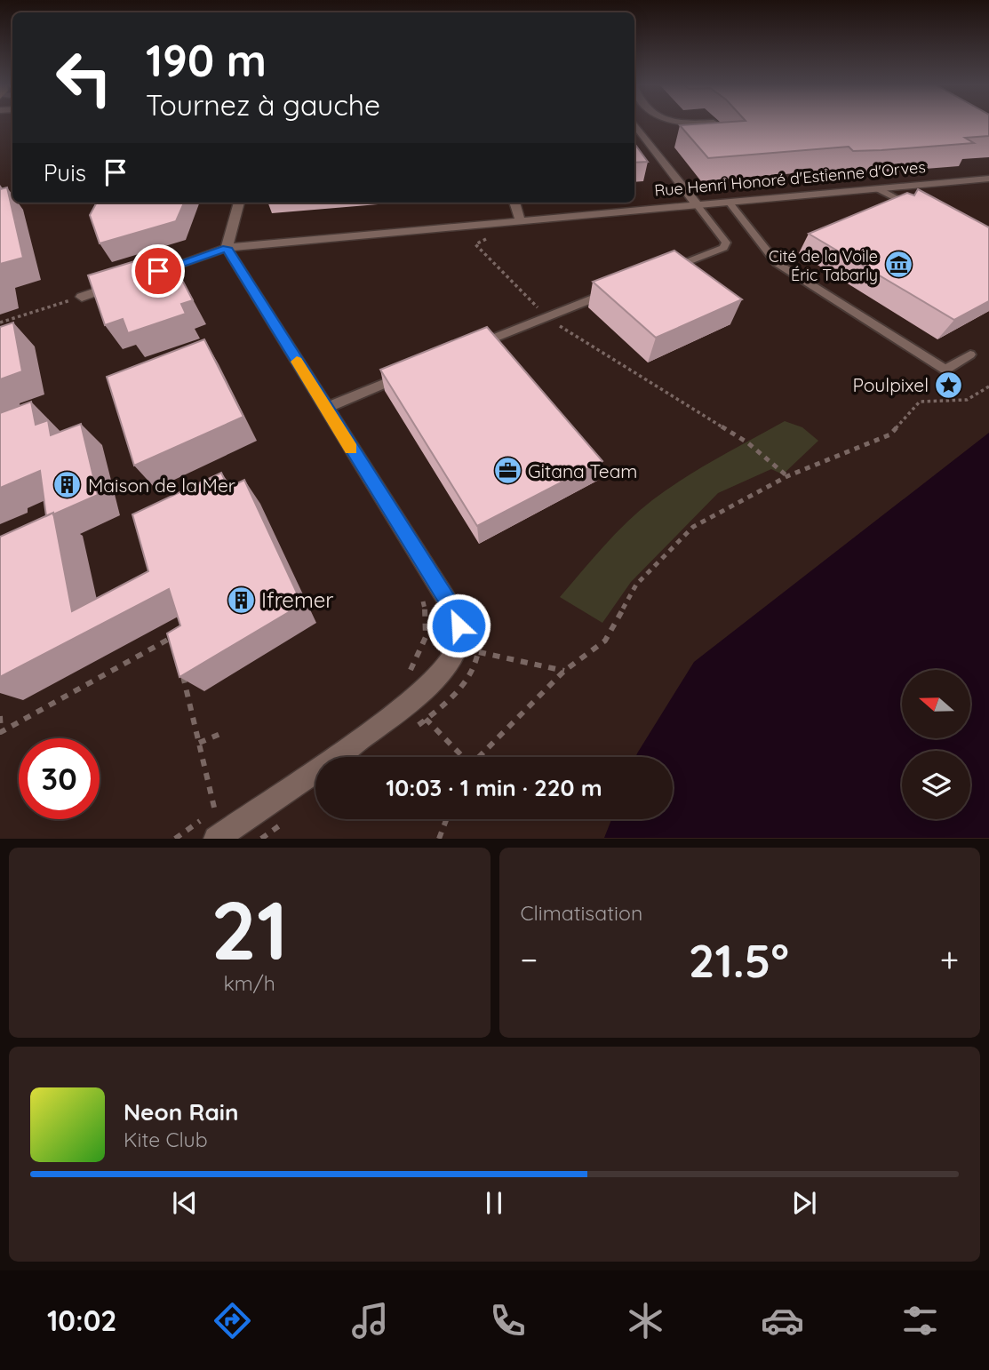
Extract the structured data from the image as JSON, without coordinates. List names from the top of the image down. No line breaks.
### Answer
{"streets":{"street":["Rue Henri Honoré d'Estienne d'Orves"]},"places":{"museum":["Cité de la Voile Éric Tabarly"],"place":["Poulpixel"],"office":["Gitana Team"],"building":["Maison de la Mer","Ifremer"]},"north":"left","page":{"turn":["190 m","Tournez à gauche"],"then":"Puis","limit":"30","trip":"10:03 · 1 min · 220 m","tile":[["21","km/h"],"Climatisation"],"heat":["−","21.5°","+"],"song":["Neon Rain","Kite Club"],"tabs":"10:02"}}
